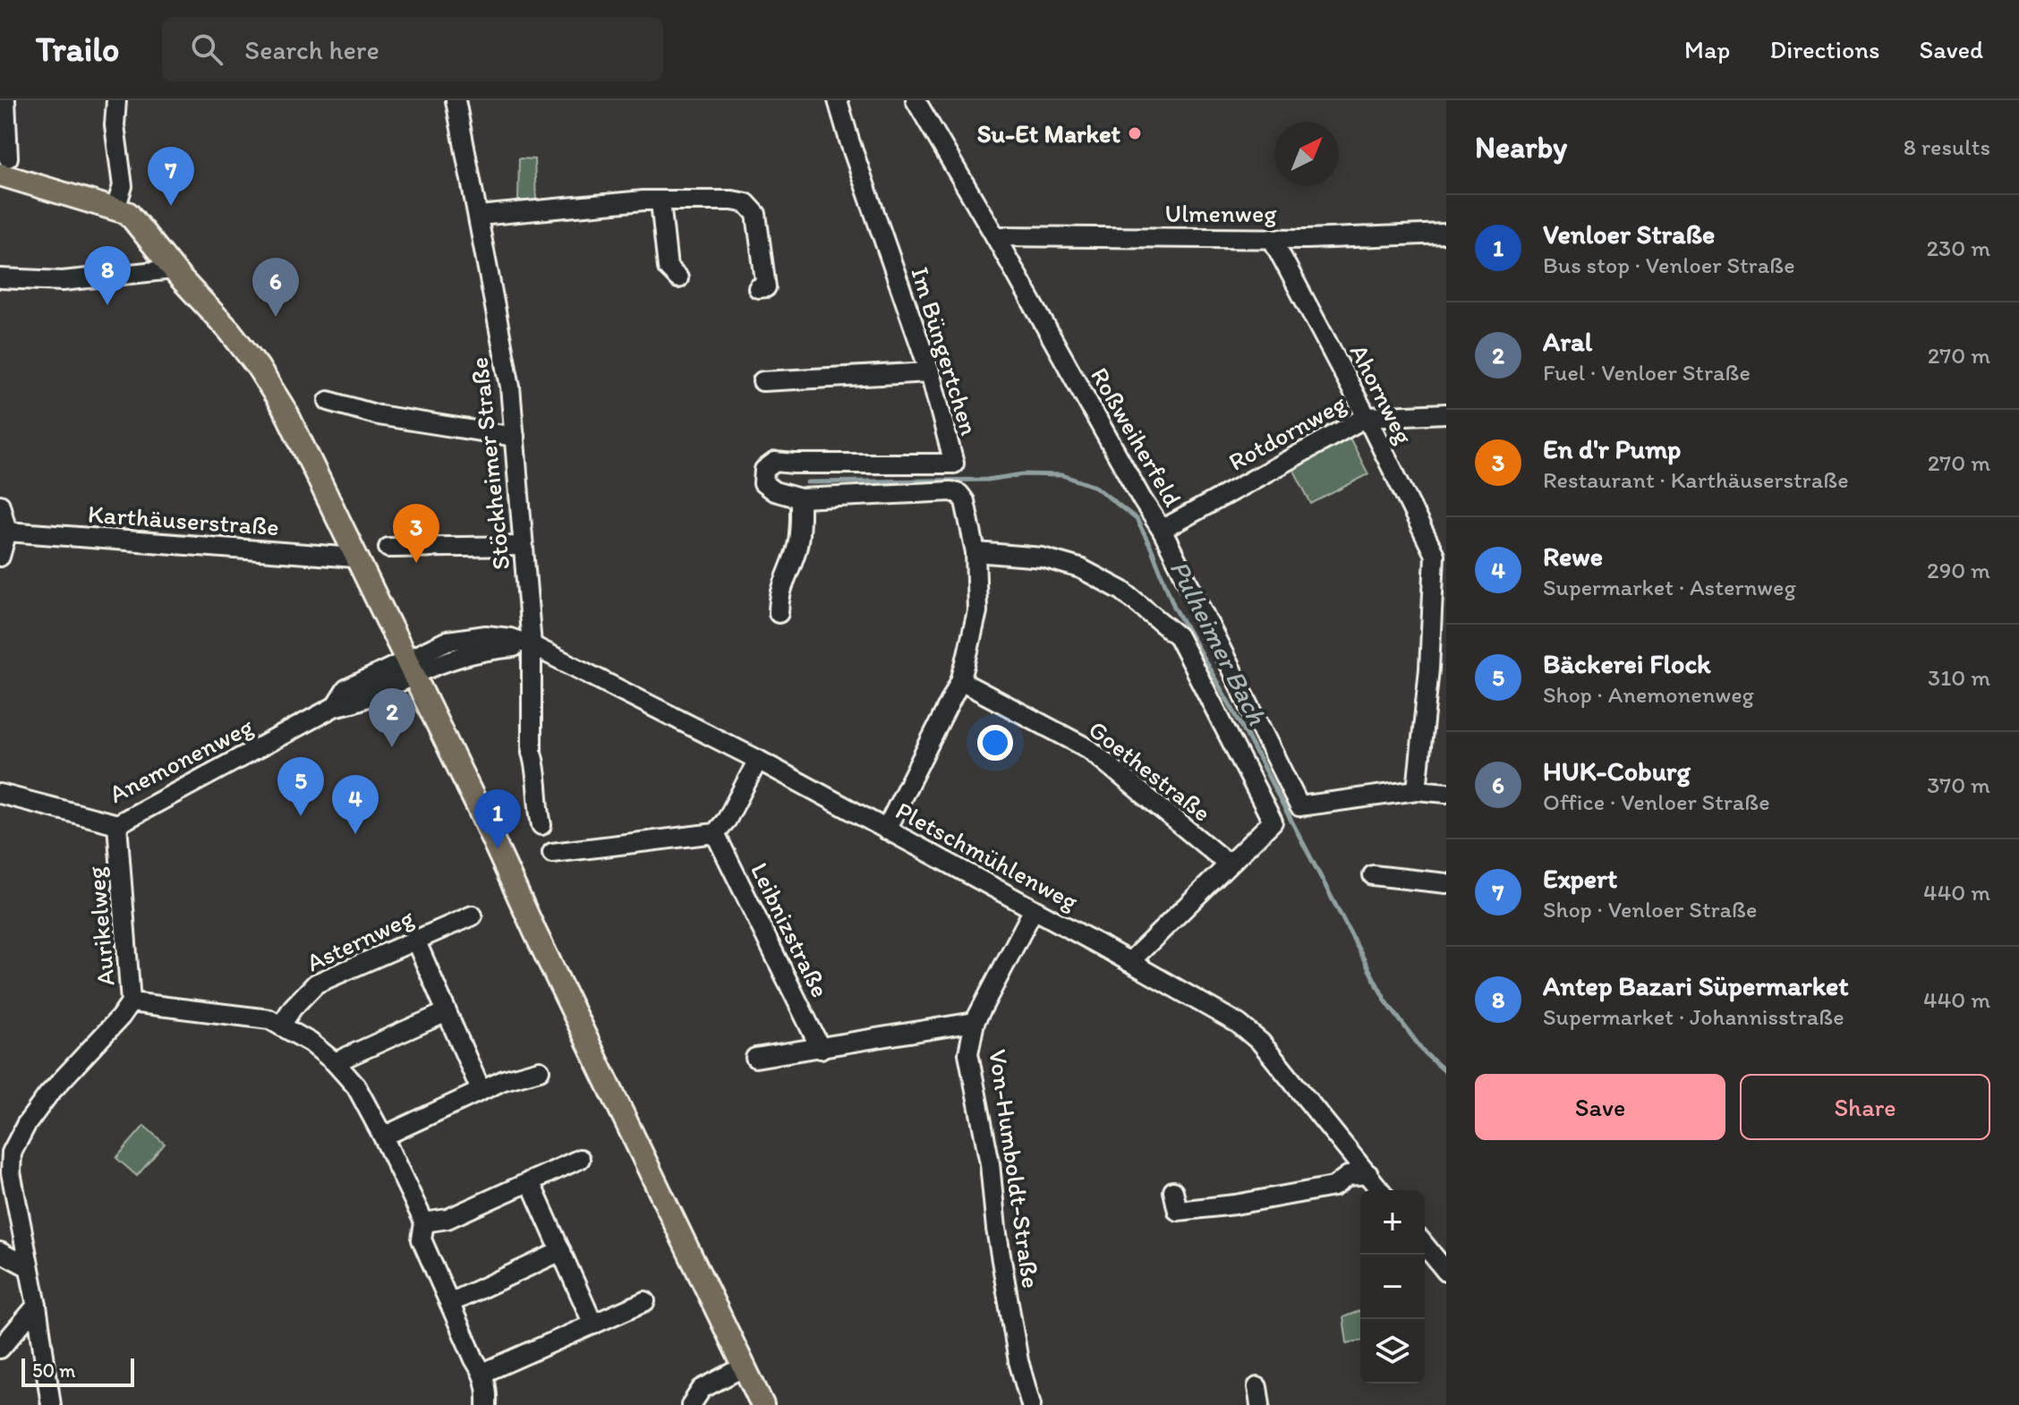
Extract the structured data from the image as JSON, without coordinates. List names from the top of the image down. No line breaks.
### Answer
{"streets":{"street":["Ulmenweg","Im Büngertchen","Ahornweg","Rotdornweg","Roßweiherfeld","Stöckheimer Straße","Karthäuserstraße","Anemonenweg","Goethestraße","Pletschmühlenweg","Aurikelweg","Leibnizstraße","Asternweg","Von-Humboldt-Straße"]},"crossings":[["Ulmenweg","Ahornweg"],["Ulmenweg","Roßweiherfeld"],["Im Büngertchen","Goethestraße"],["Im Büngertchen","Pletschmühlenweg"],["Ahornweg","Rotdornweg"],["Ahornweg","Roßweiherfeld"],["Rotdornweg","Roßweiherfeld"],["Stöckheimer Straße","Pletschmühlenweg"],["Anemonenweg","Aurikelweg"],["Pletschmühlenweg","Von-Humboldt-Straße"]],"water":["Pulheimer Bach"],"places":["Su-Et Market"],"scale_bar":"50 m","north":"top right","page":{"header":"Trailo","search":"Search here","nav":["Map","Directions","Saved"],"heading":["Nearby","8 results"],"pins":["7","8","6","3","2","5","4","1"],"list":[{"mark":"1","name":"Venloer Straße","note":"Bus stop · Venloer Straße","value":"230 m"},{"mark":"2","name":"Aral","note":"Fuel · Venloer Straße","value":"270 m"},{"mark":"3","name":"En d'r Pump","note":"Restaurant · Karthäuserstraße","value":"270 m"},{"mark":"4","name":"Rewe","note":"Supermarket · Asternweg","value":"290 m"},{"mark":"5","name":"Bäckerei Flock","note":"Shop · Anemonenweg","value":"310 m"},{"mark":"6","name":"HUK-Coburg","note":"Office · Venloer Straße","value":"370 m"},{"mark":"7","name":"Expert","note":"Shop · Venloer Straße","value":"440 m"},{"mark":"8","name":"Antep Bazari Süpermarket","note":"Supermarket · Johannisstraße","value":"440 m"}],"buttons":["Save","Share"],"map_buttons":["+","−"],"scale":"50 m"}}
